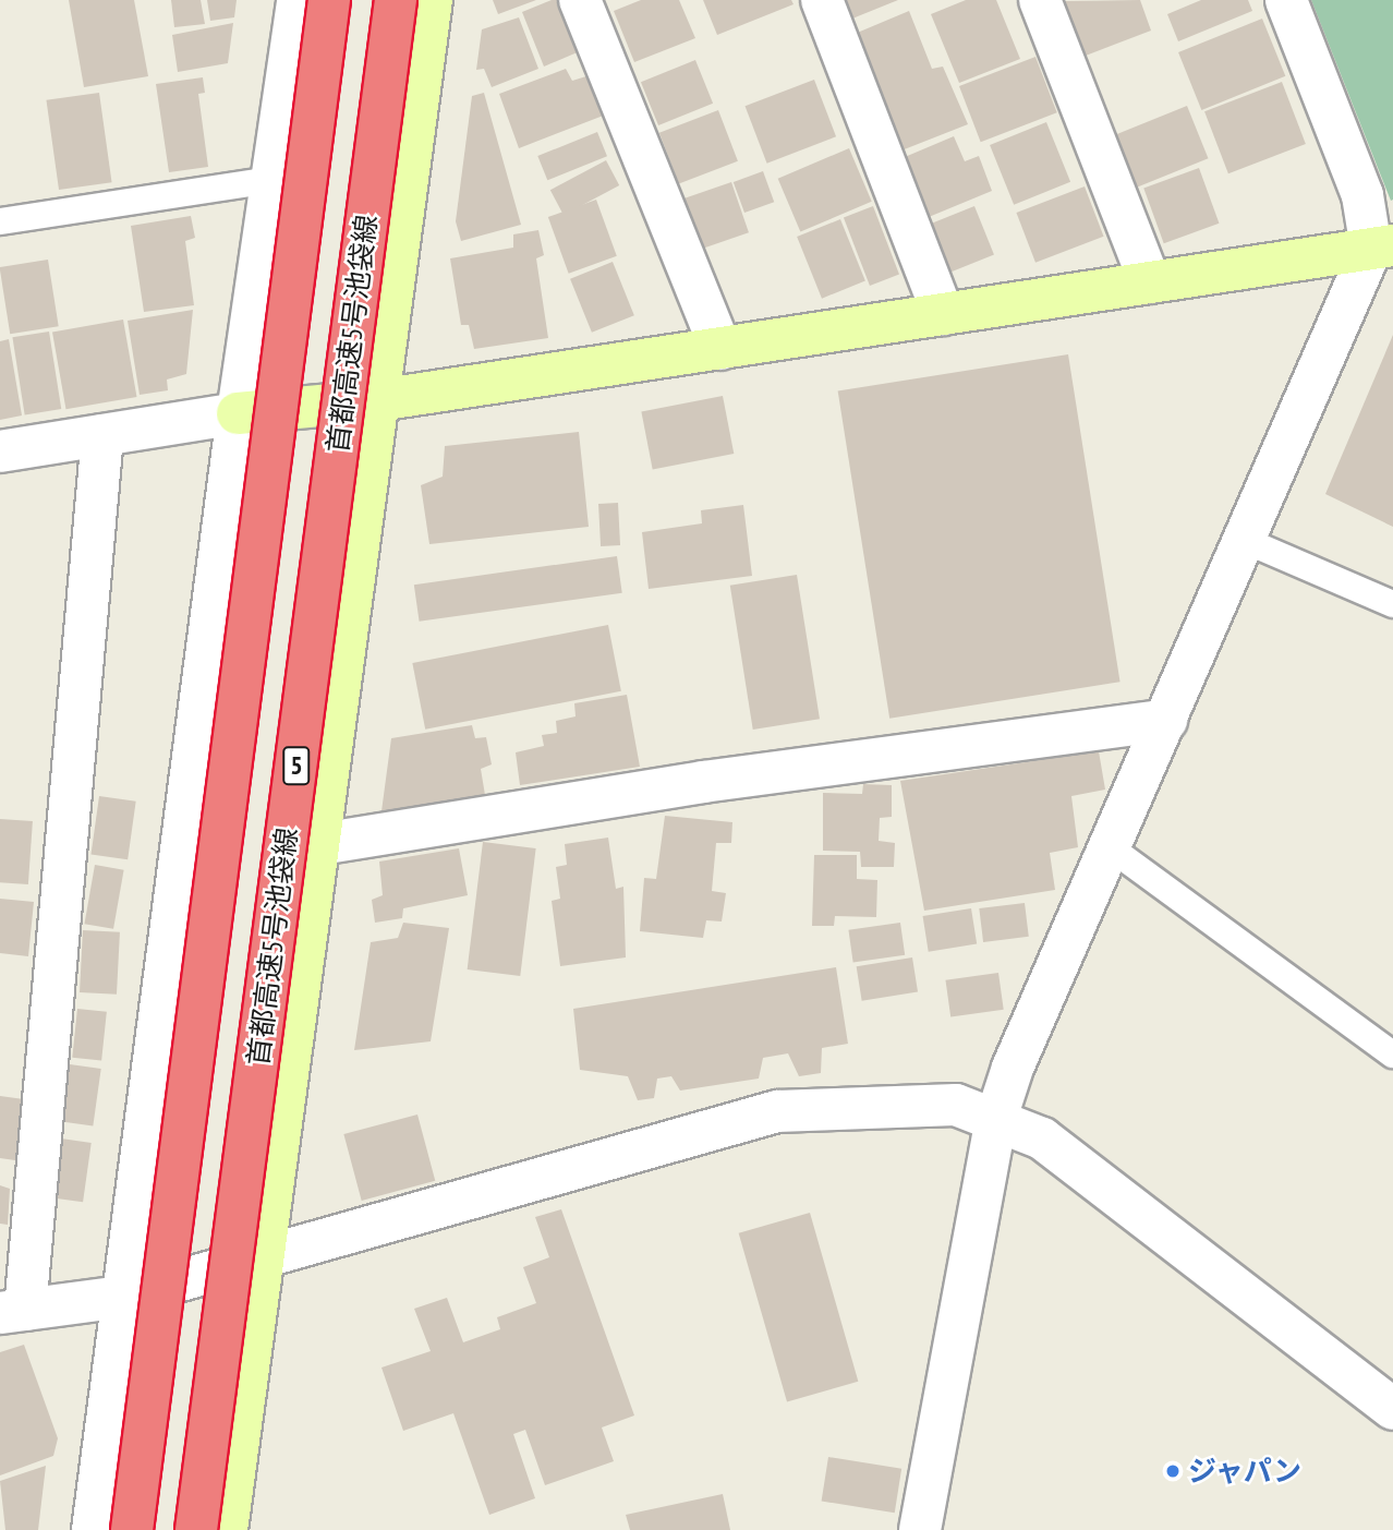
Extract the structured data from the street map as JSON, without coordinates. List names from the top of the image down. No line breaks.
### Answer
{"streets":{"highway":["首都高速5号池袋線","5"]},"places":["ジャパン"]}
